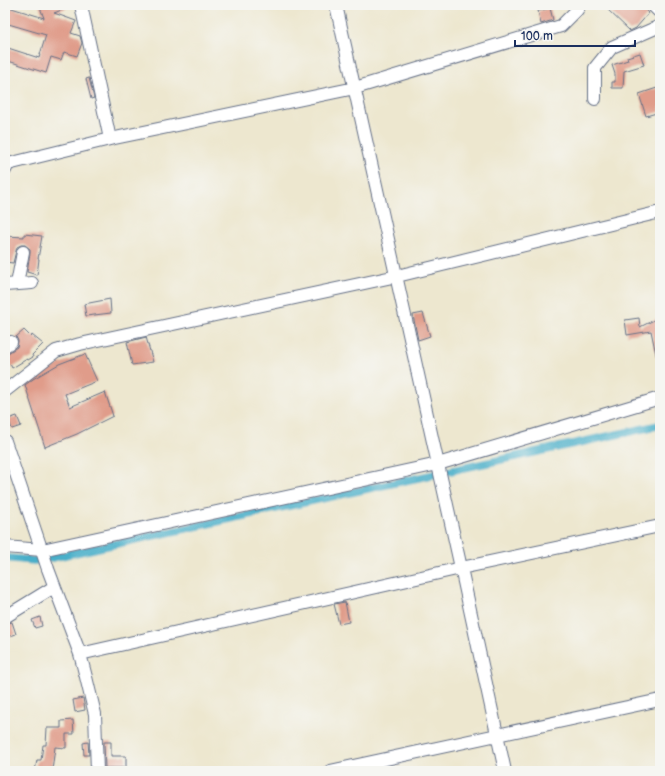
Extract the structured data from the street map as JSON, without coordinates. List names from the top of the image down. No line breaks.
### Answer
{"scale_bar":"100 m"}
